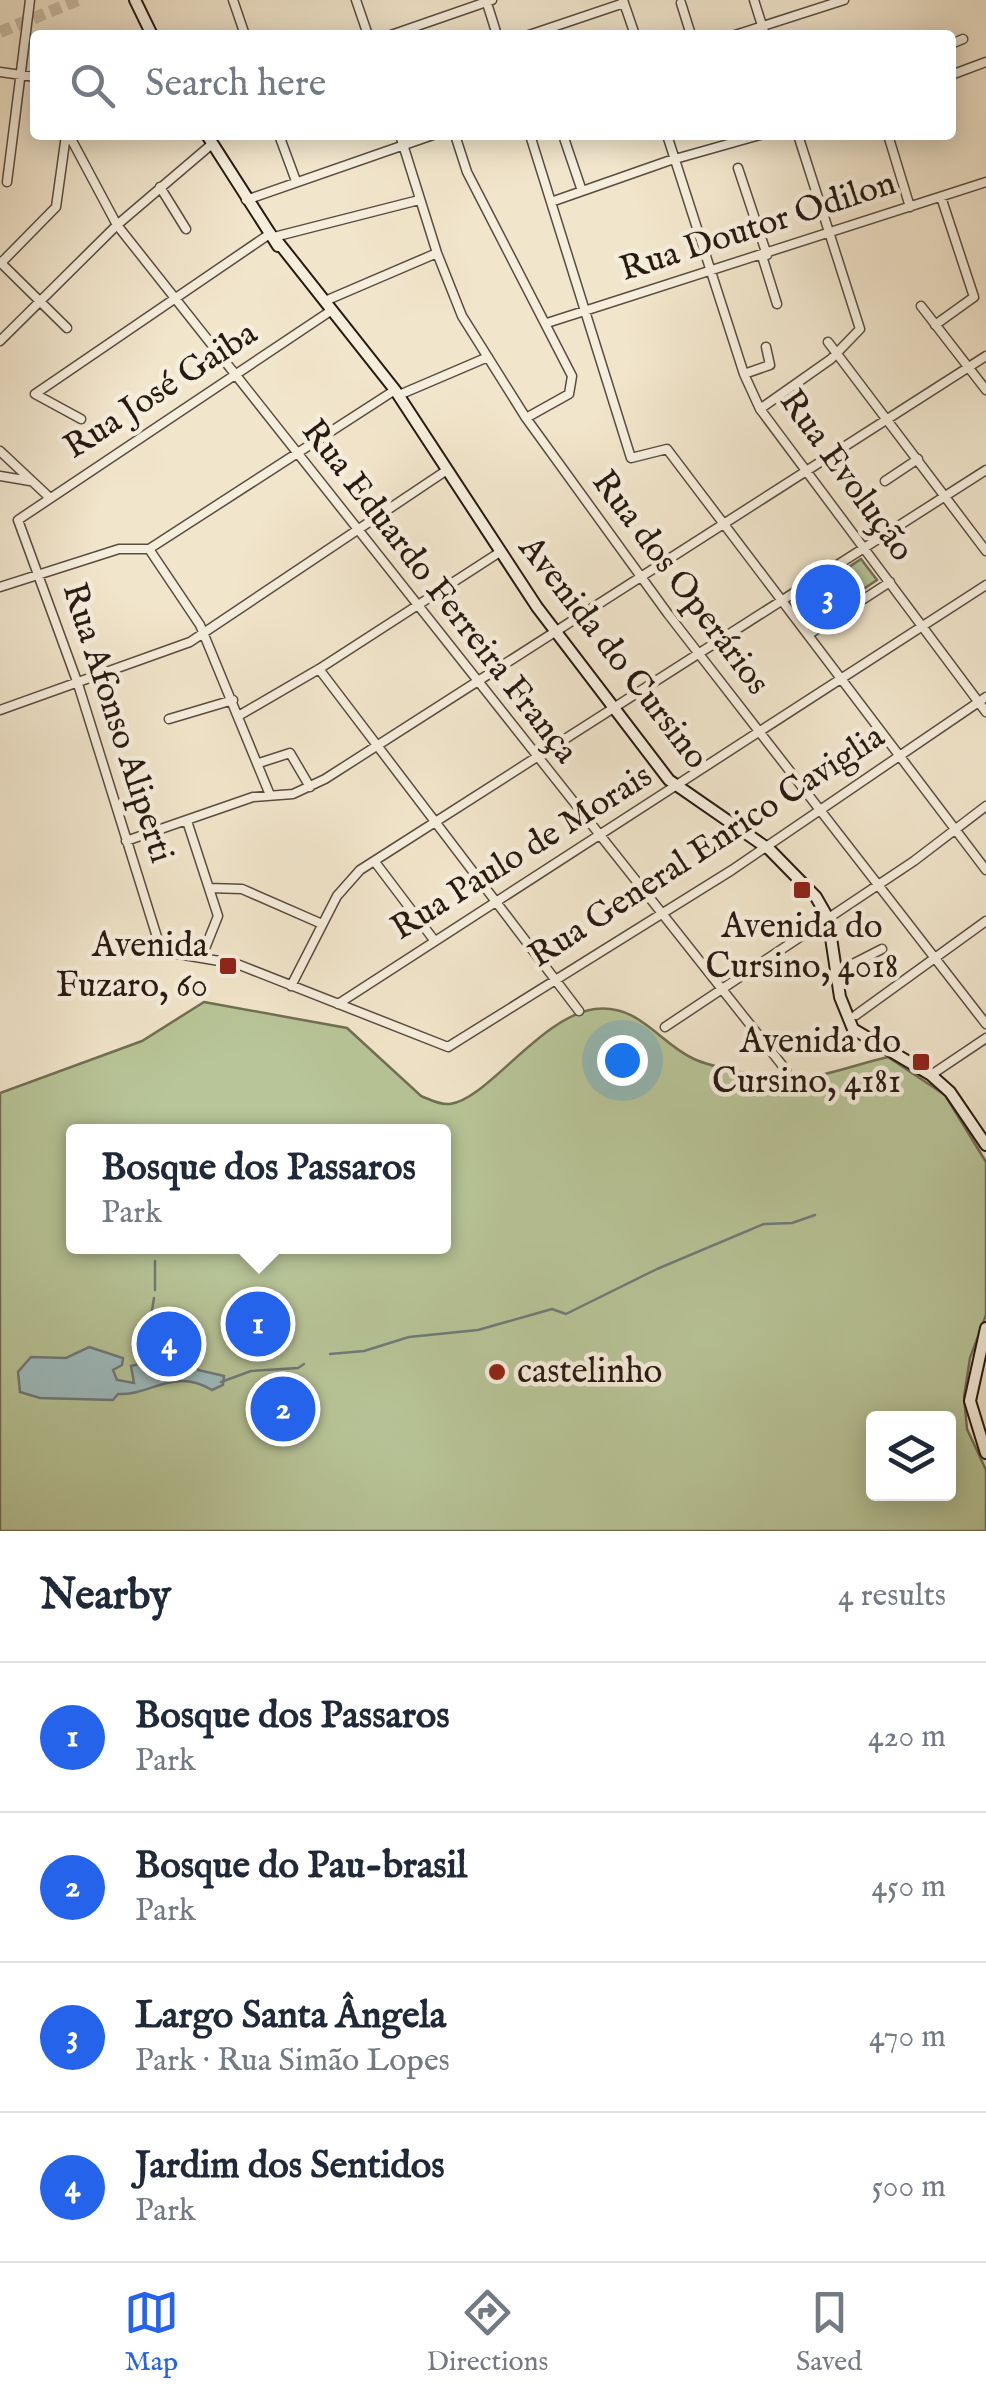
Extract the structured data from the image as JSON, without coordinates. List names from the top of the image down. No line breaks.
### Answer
{"streets":{"main road":["Avenida do Cursino"],"street":["Rua Doutor Odilon","Rua José Gaiba","Rua Evolução","Rua dos Operários","Rua Eduardo Ferreira França","Rua Afonso Aliperti","Rua General Enrico Caviglia","Rua Paulo de Morais"]},"crossings":[["Rua Doutor Odilon","Rua Evolução"],["Rua José Gaiba","Rua Eduardo Ferreira França"],["Rua José Gaiba","Avenida do Cursino"],["Rua José Gaiba","Rua Afonso Aliperti"],["Rua Evolução","Rua General Enrico Caviglia"],["Rua Evolução","Rua Paulo de Morais"],["Rua dos Operários","Rua General Enrico Caviglia"],["Rua dos Operários","Rua Paulo de Morais"],["Rua Eduardo Ferreira França","Rua General Enrico Caviglia"],["Rua Eduardo Ferreira França","Rua Paulo de Morais"],["Avenida do Cursino","Rua General Enrico Caviglia"],["Avenida do Cursino","Rua Paulo de Morais"],["Rua General Enrico Caviglia","Rua Paulo de Morais"]],"places":{"transit":["Avenida do Cursino, 4018","Avenida Fuzaro, 60","Avenida do Cursino, 4181"],"other":["castelinho"]},"page":{"search":"Search here","pins":["3","1","4","2"],"popup":["Bosque dos Passaros","Park"],"heading":["Nearby","4 results"],"list":[{"mark":"1","name":"Bosque dos Passaros","note":"Park","value":"420 m"},{"mark":"2","name":"Bosque do Pau-brasil","note":"Park","value":"450 m"},{"mark":"3","name":"Largo Santa Ângela","note":"Park · Rua Simão Lopes","value":"470 m"},{"mark":"4","name":"Jardim dos Sentidos","note":"Park","value":"500 m"}],"nav":["Map","Directions","Saved"]}}
